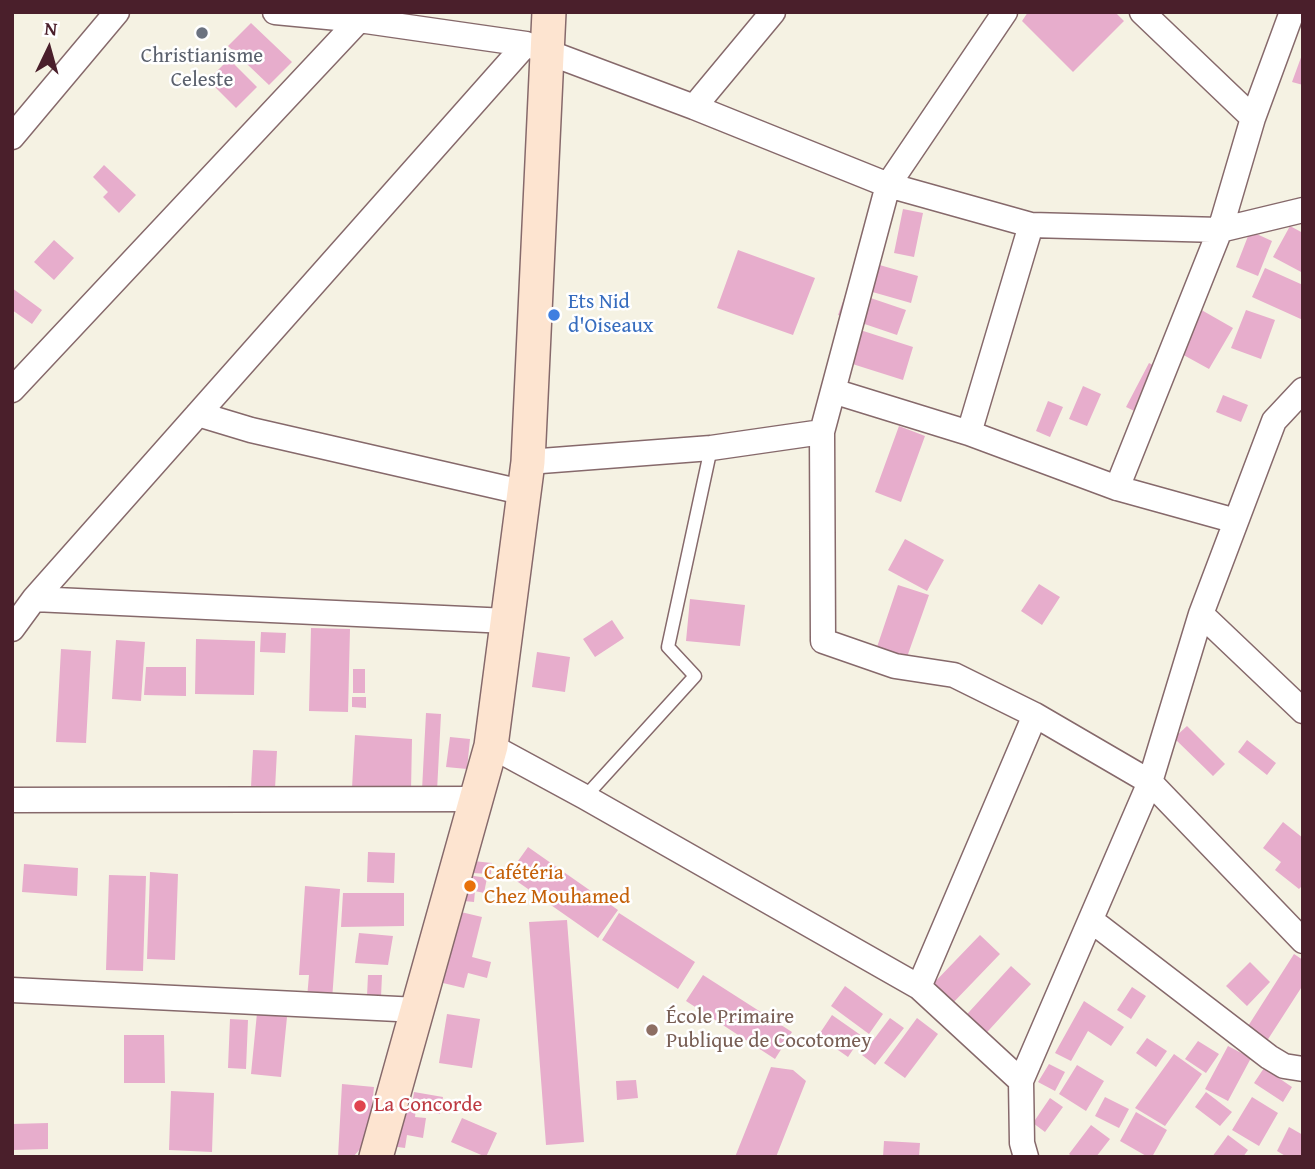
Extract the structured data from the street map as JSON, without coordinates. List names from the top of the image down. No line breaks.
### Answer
{"places":["Christianisme Celeste","Ets Nid d'Oiseaux","Cafétéria Chez Mouhamed","École Primaire Publique de Cocotomey","La Concorde"],"north":"top"}
